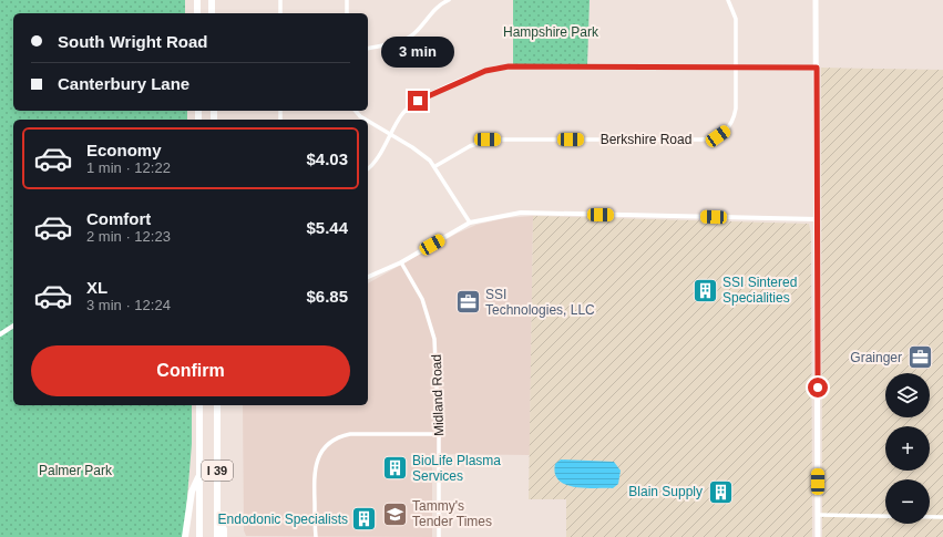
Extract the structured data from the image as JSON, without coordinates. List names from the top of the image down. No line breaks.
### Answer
{"streets":{"highway":["I 39"],"street":["Berkshire Road","Midland Road"]},"parks":["Hampshire Park","Palmer Park"],"places":{"building":["SSI Sintered Specialities","BioLife Plasma Services","Blain Supply","Endodonic Specialists"],"office":["SSI Technologies, LLC","Grainger"],"school or university":["Tammy's Tender Times"]},"page":{"banner":["South Wright Road","Canterbury Lane"],"bubble":"3 min","list":[{"name":"Economy","note":"1 min · 12:22","value":"$4.03"},{"name":"Comfort","note":"2 min · 12:23","value":"$5.44"},{"name":"XL","note":"3 min · 12:24","value":"$6.85"}],"buttons":"Confirm","map_buttons":["+","−"]}}
